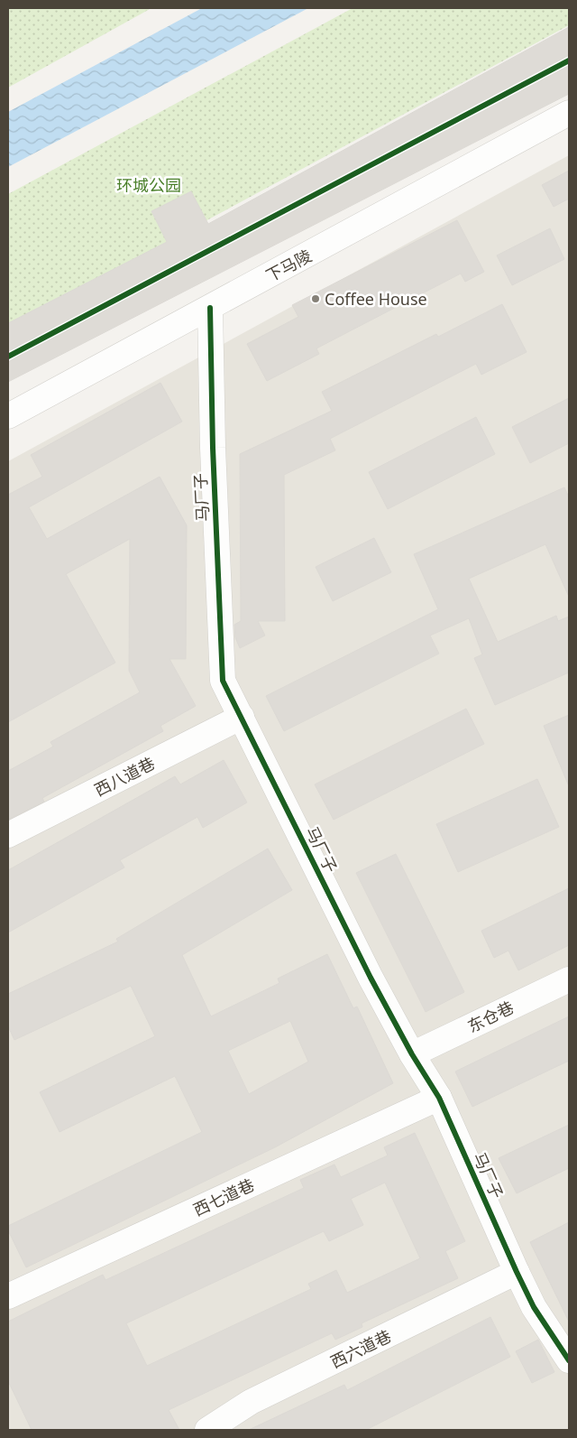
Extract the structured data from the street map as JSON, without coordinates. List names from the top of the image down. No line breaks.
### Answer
{"streets":{"street":["下马陵","马厂子","西八道巷","东仓巷","西七道巷","西六道巷"]},"crossings":[["下马陵","马厂子"],["马厂子","西八道巷"],["马厂子","东仓巷"],["马厂子","西七道巷"],["马厂子","西六道巷"]],"parks":["环城公园"],"places":["Coffee House"]}
